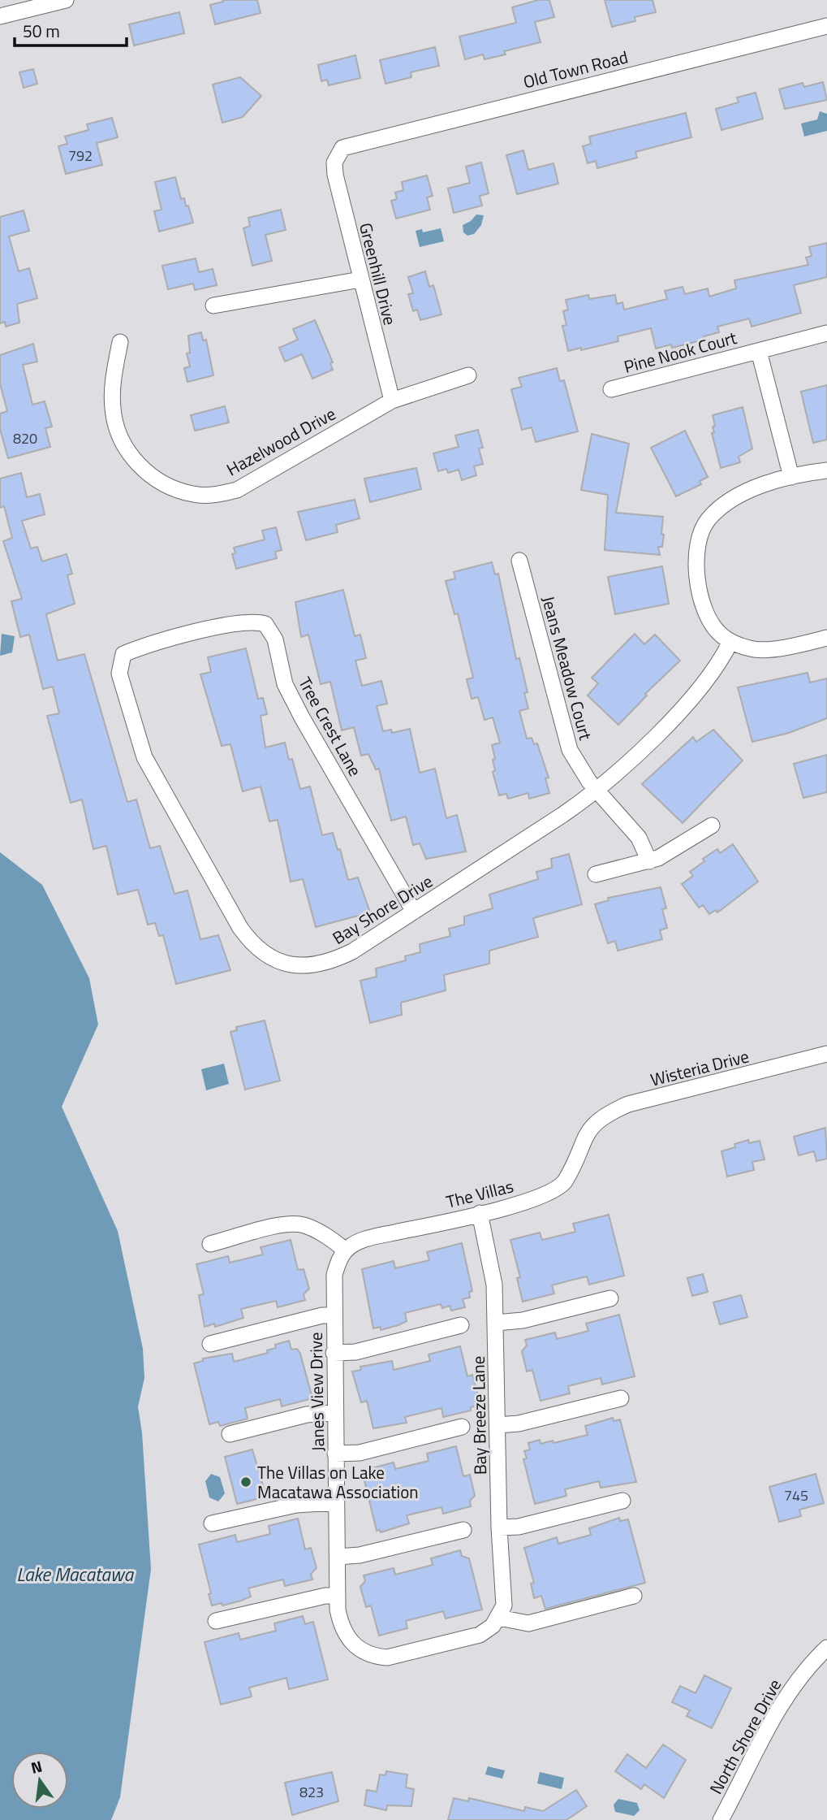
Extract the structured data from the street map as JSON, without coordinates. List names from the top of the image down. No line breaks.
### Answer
{"streets":{"street":["Old Town Road","Greenhill Drive","Pine Nook Court","Hazelwood Drive","Jeans Meadow Court","Tree Crest Lane","Bay Shore Drive","Wisteria Drive","The Villas","Janes View Drive","Bay Breeze Lane","North Shore Drive"]},"crossings":[["Old Town Road","Greenhill Drive"],["Greenhill Drive","Hazelwood Drive"],["Jeans Meadow Court","Bay Shore Drive"],["Tree Crest Lane","Bay Shore Drive"],["Wisteria Drive","The Villas"],["The Villas","Janes View Drive"],["The Villas","Bay Breeze Lane"],["Janes View Drive","Bay Breeze Lane"]],"water":["Lake Macatawa"],"places":["The Villas on Lake Macatawa Association"],"house_numbers":["792","820","745","823"],"scale_bar":"50 m","north":"top"}
